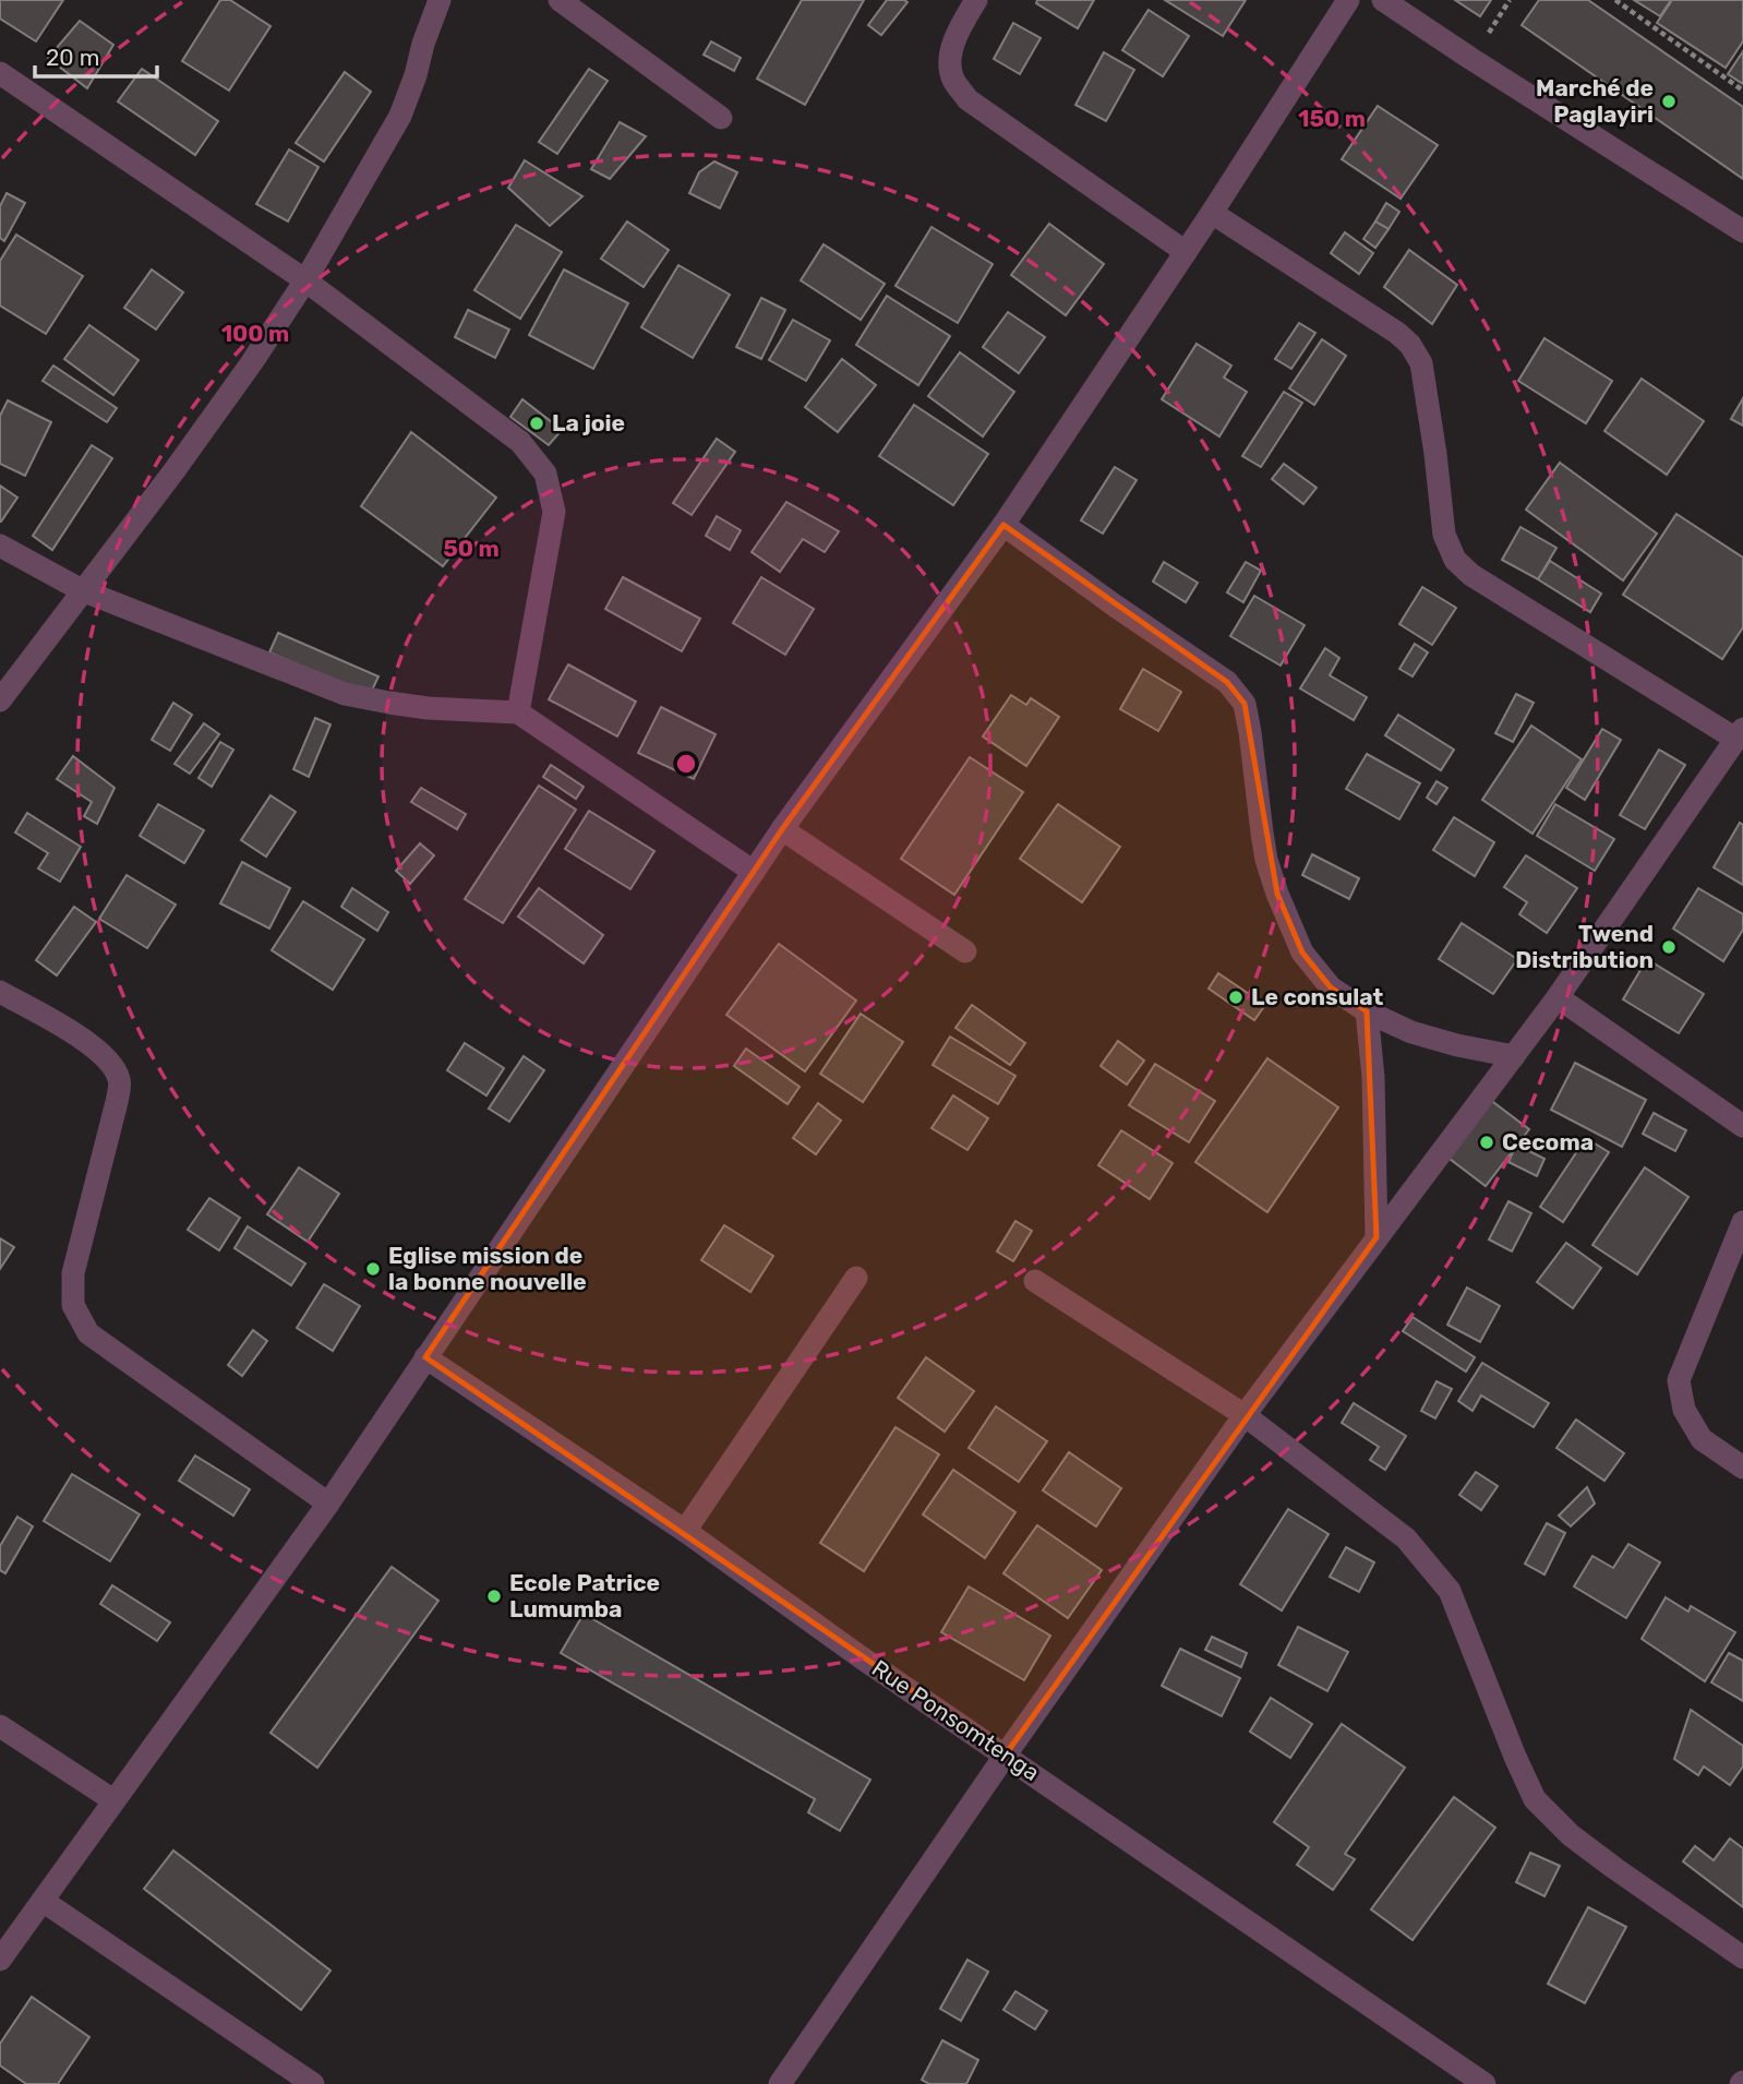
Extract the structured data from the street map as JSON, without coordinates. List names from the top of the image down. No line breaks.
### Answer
{"streets":{"street":["Rue Ponsomtenga"]},"places":["Marché de Paglayiri","La joie","Twend Distribution","Le consulat","Cecoma","Eglise mission de la bonne nouvelle","Ecole Patrice Lumumba"],"scale_bar":"20 m","rings":["150 m","100 m","50 m"]}
